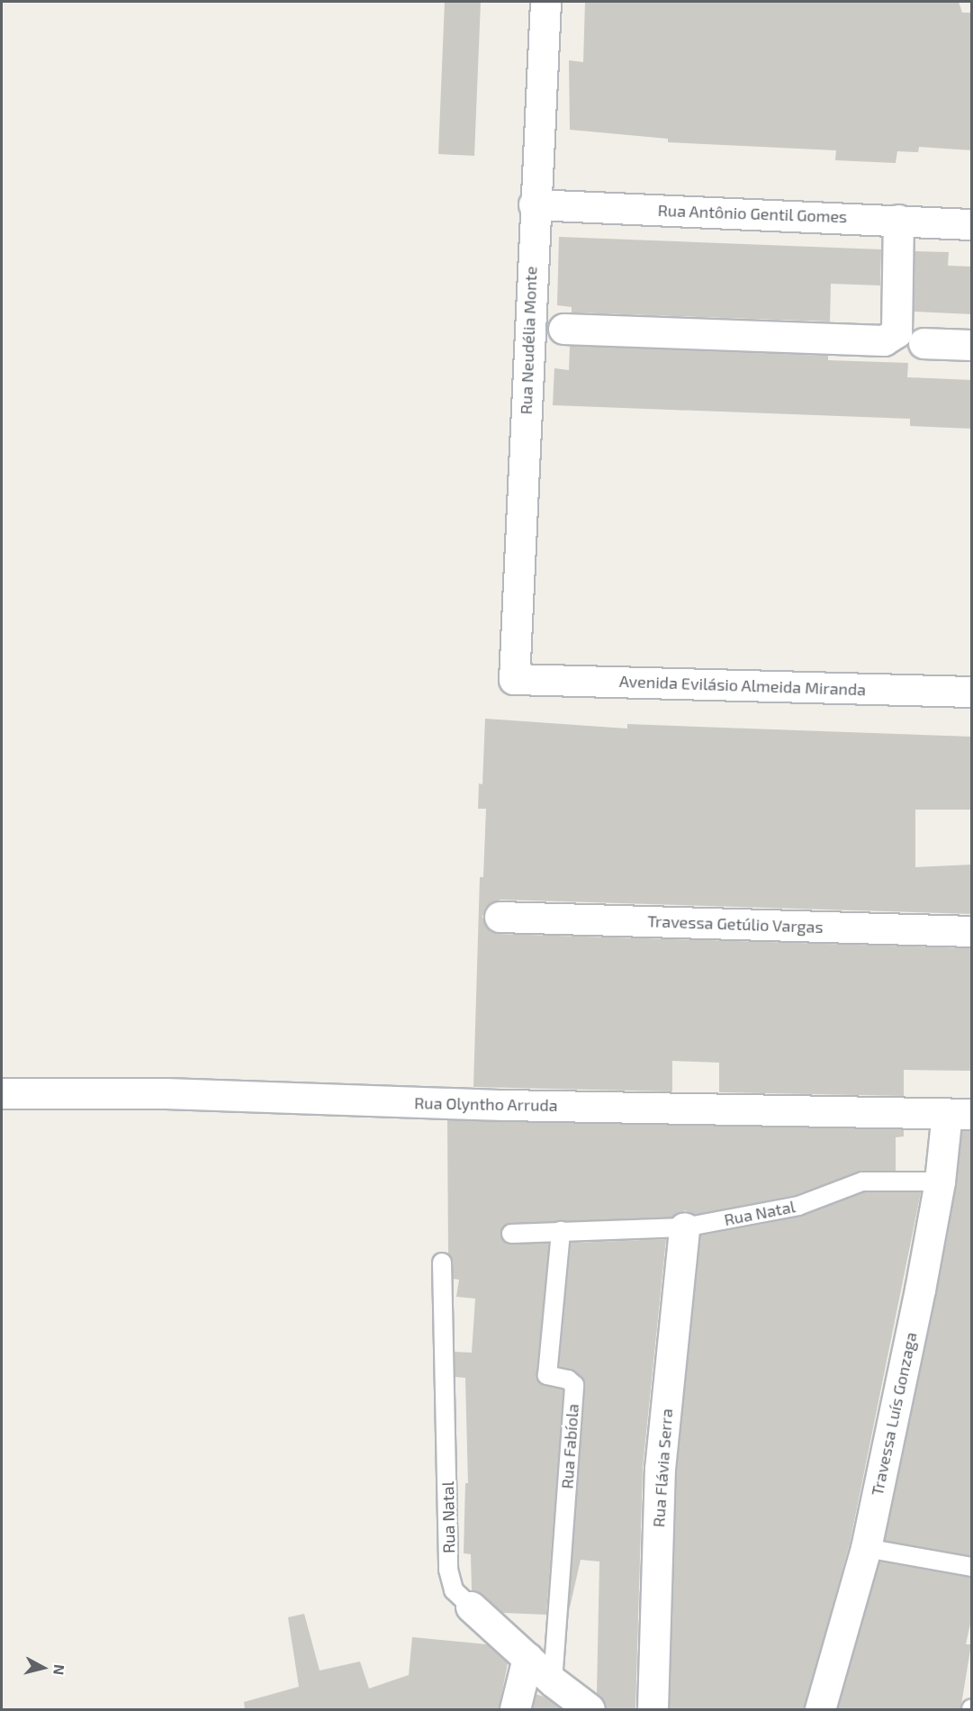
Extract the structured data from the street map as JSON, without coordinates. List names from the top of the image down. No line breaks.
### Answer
{"streets":{"street":["Rua Antônio Gentil Gomes","Rua Neudélia Monte","Avenida Evilásio Almeida Miranda","Travessa Getúlio Vargas","Rua Olyntho Arruda","Rua Natal","Travessa Luís Gonzaga","Rua Flávia Serra"],"lane":["Rua Fabíola"]},"crossings":[["Rua Antônio Gentil Gomes","Rua Neudélia Monte"],["Rua Neudélia Monte","Avenida Evilásio Almeida Miranda"],["Rua Olyntho Arruda","Travessa Luís Gonzaga"],["Rua Natal","Travessa Luís Gonzaga"],["Rua Natal","Rua Fabíola"],["Rua Natal","Rua Flávia Serra"]],"north":"right"}
